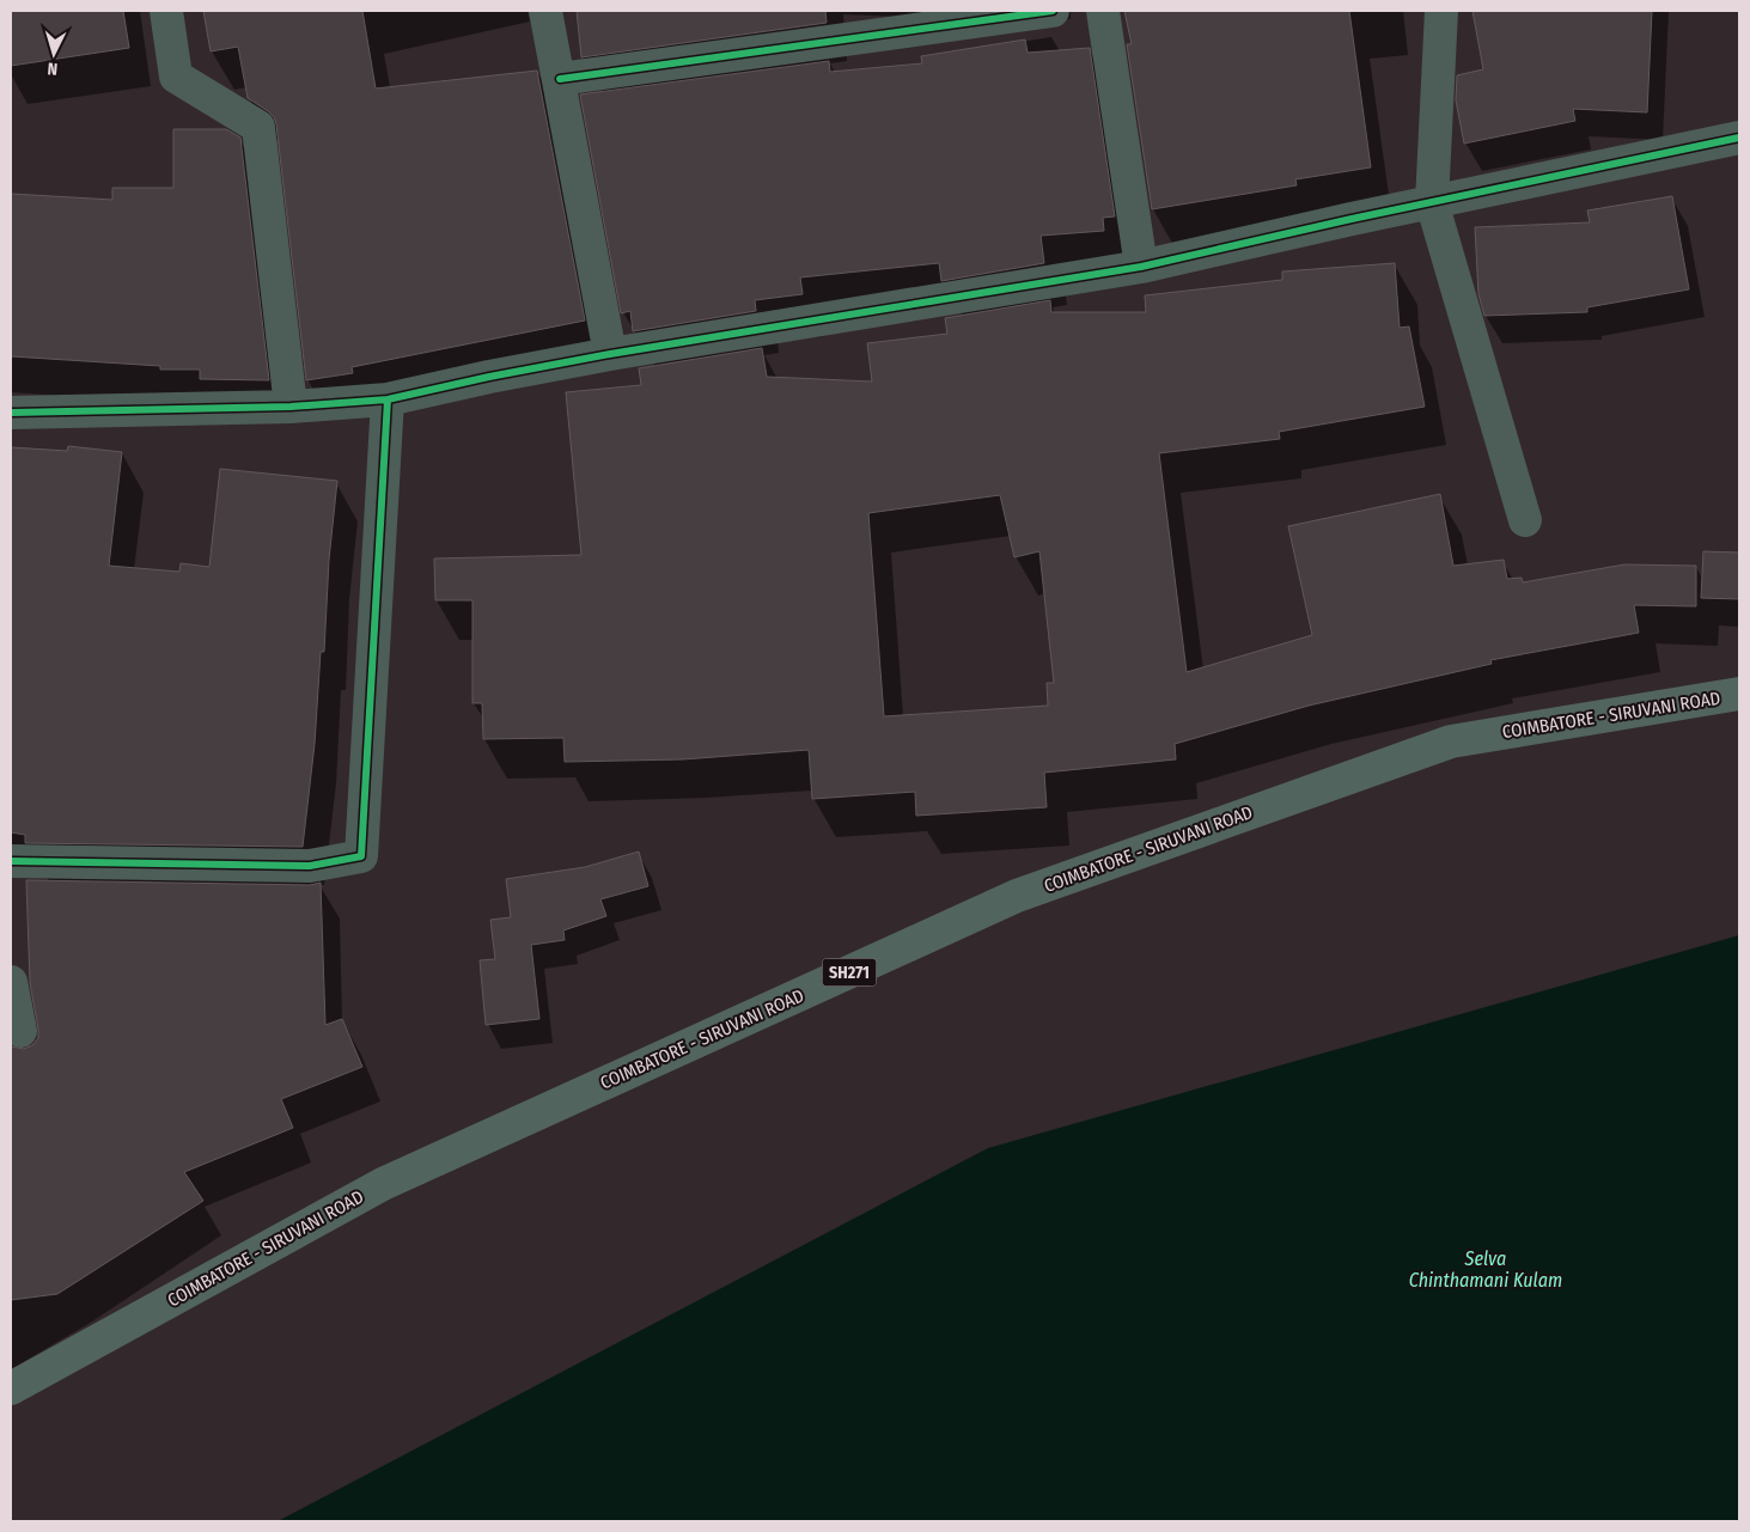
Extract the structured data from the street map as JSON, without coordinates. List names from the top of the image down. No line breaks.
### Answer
{"streets":{"main road":["COIMBATORE - SIRUVANI ROAD","SH271"]},"water":["Selva Chinthamani Kulam"],"north":"bottom"}
